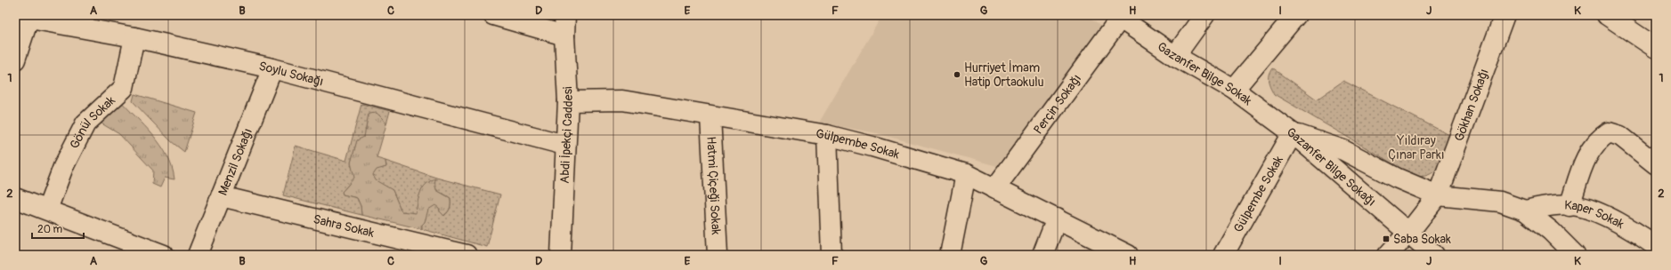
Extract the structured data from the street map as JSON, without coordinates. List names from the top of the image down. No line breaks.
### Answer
{"streets":{"street":["Soylu Sokağı","Gazanfer Bilge Sokak","Perçin Sokağı","Gökhan Sokağı","Gönül Sokak","Abdi İpekçi Caddesi","Gülpembe Sokak","Menzil Sokağı","Gazanfer Bilge Sokağı","Hatmi Çiçeği Sokak","Kaper Sokak","Sahra Sokak"]},"crossings":[["Soylu Sokağı","Gönül Sokak"],["Soylu Sokağı","Abdi İpekçi Caddesi"],["Soylu Sokağı","Menzil Sokağı"],["Gazanfer Bilge Sokak","Perçin Sokağı"],["Gazanfer Bilge Sokak","Gülpembe Sokak"],["Gazanfer Bilge Sokak","Gazanfer Bilge Sokağı"],["Perçin Sokağı","Gülpembe Sokak"],["Gökhan Sokağı","Gazanfer Bilge Sokağı"],["Abdi İpekçi Caddesi","Gülpembe Sokak"],["Gülpembe Sokak","Gazanfer Bilge Sokağı"],["Gülpembe Sokak","Hatmi Çiçeği Sokak"],["Menzil Sokağı","Sahra Sokak"]],"parks":["Yıldıray Çınar Parkı"],"places":{"other":["Hurriyet İmam Hatip Ortaokulu"],"transit":["Saba Sokak"]},"scale_bar":"20 m","grid":{"columns":["A","B","C","D","E","F","G","H","I","J","K"],"rows":["1","2"]}}
